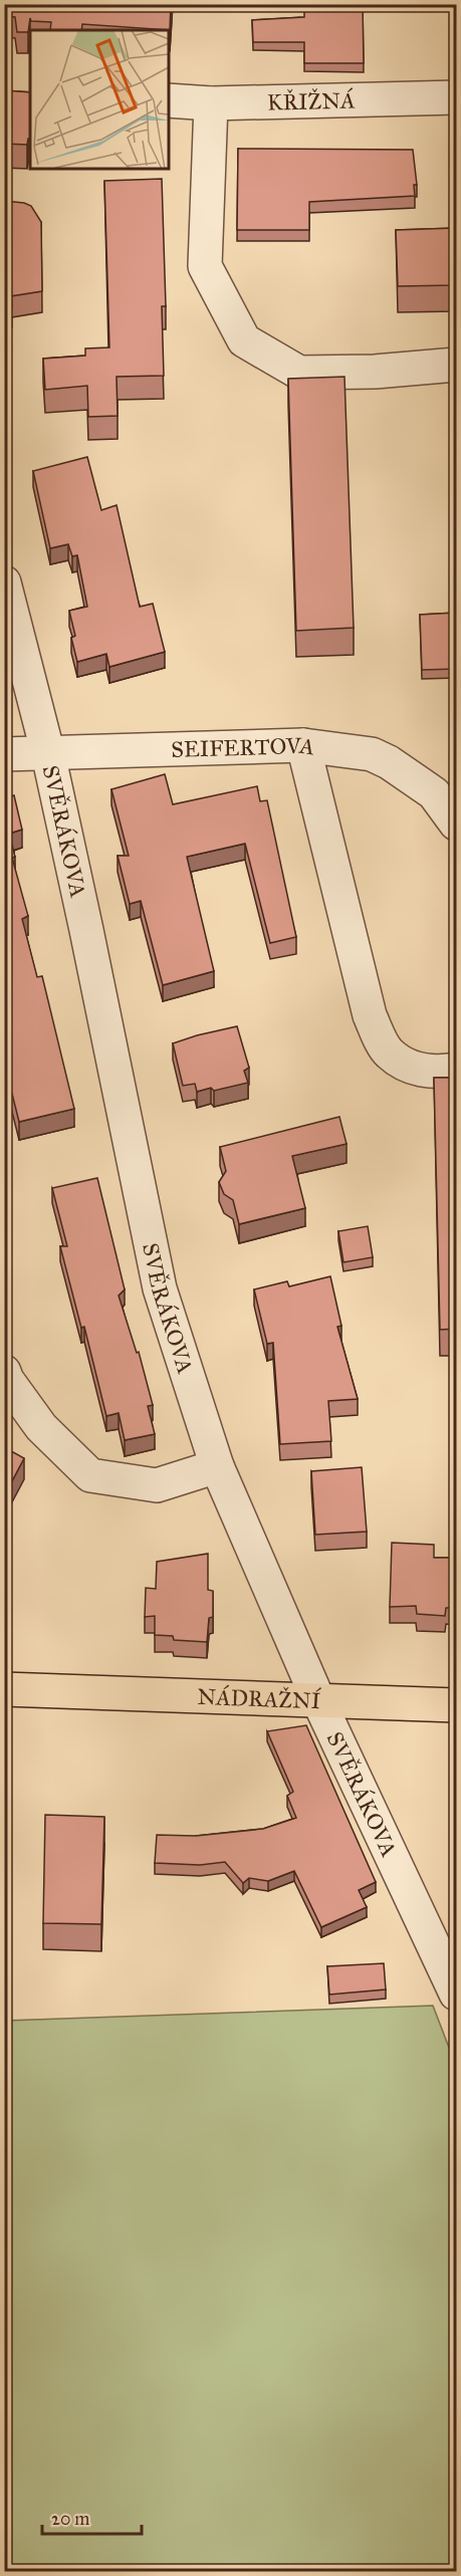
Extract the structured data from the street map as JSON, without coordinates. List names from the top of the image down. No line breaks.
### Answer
{"streets":{"main road":["NÁDRAŽNÍ"],"street":["KŘIŽNÁ","SEIFERTOVA","SVĚRÁKOVA"]},"crossings":[["SEIFERTOVA","SVĚRÁKOVA"],["SVĚRÁKOVA","NÁDRAŽNÍ"]],"scale_bar":"20 m"}
